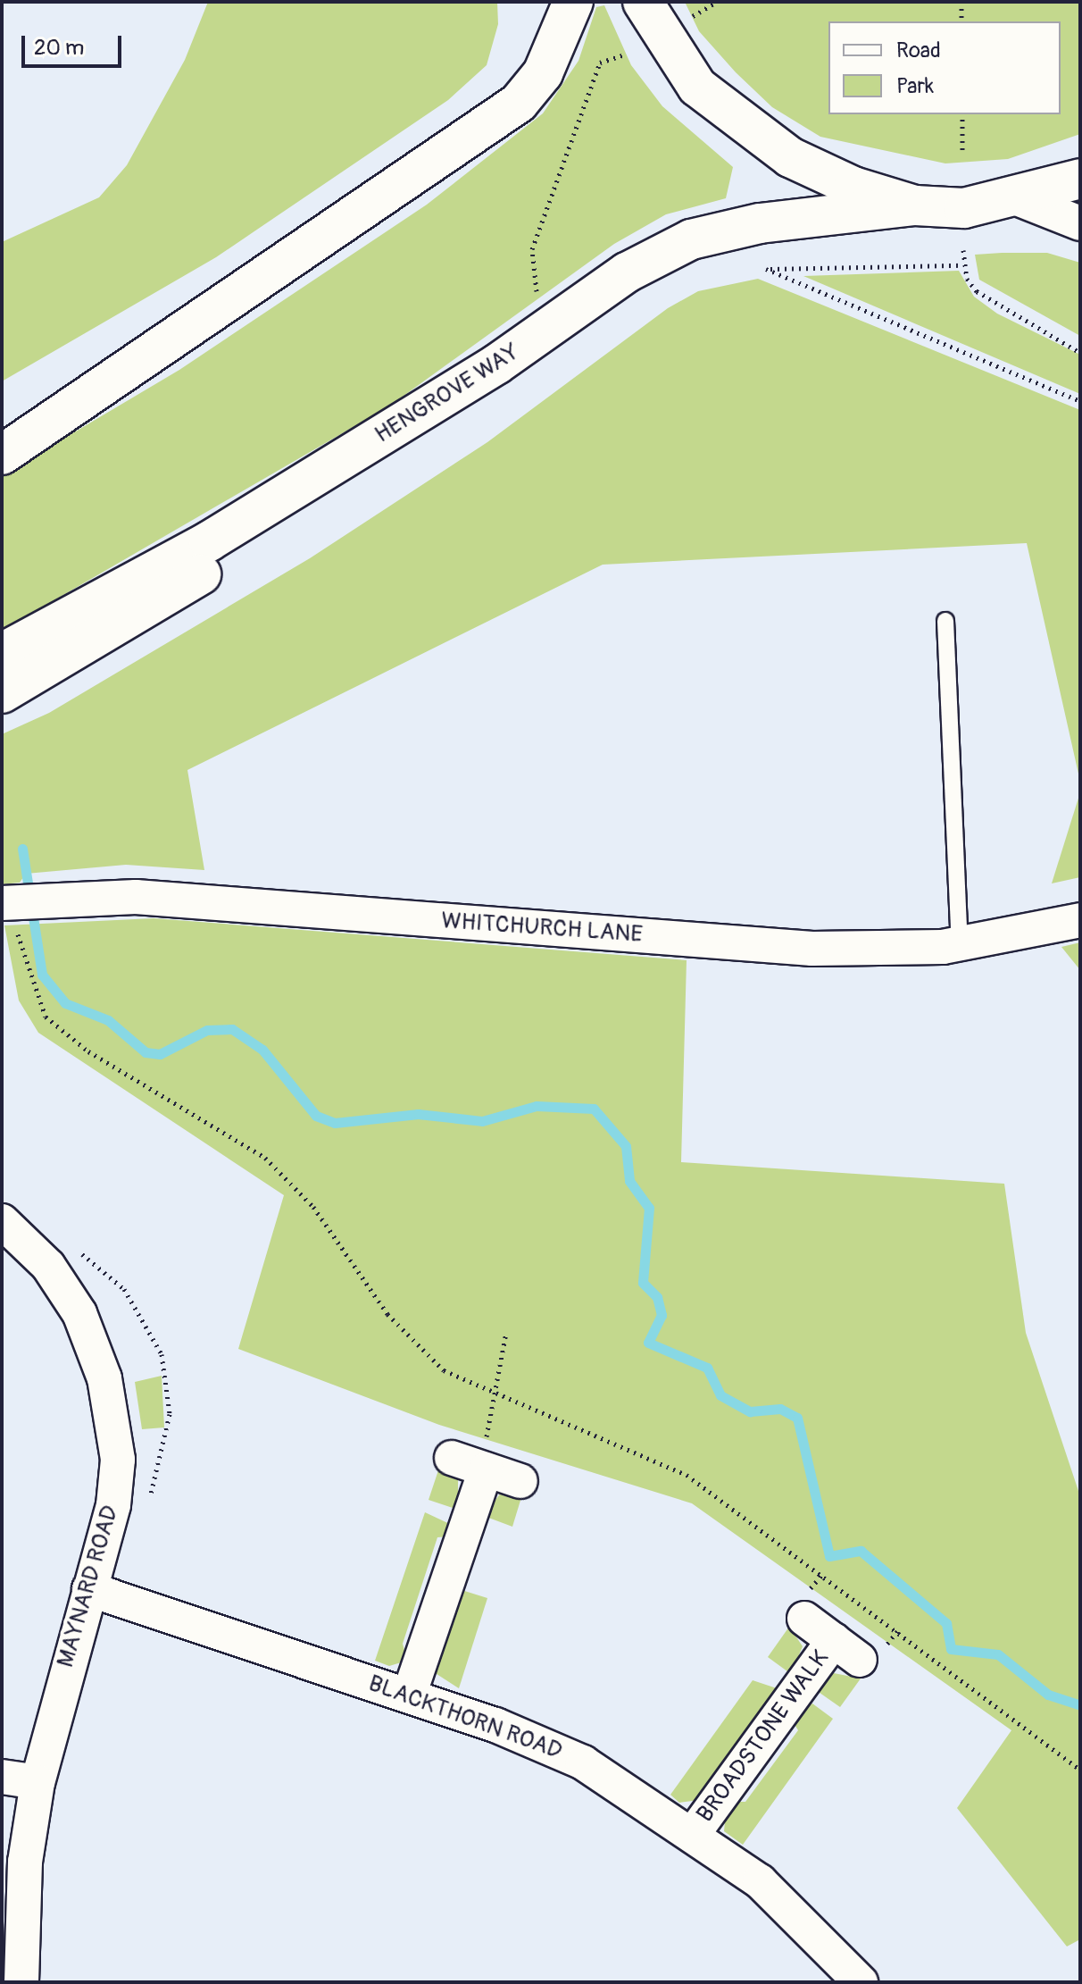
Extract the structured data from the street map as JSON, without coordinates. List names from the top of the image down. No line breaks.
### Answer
{"streets":{"highway":["HENGROVE WAY"],"street":["WHITCHURCH LANE","MAYNARD ROAD","BLACKTHORN ROAD","BROADSTONE WALK"]},"crossings":[["MAYNARD ROAD","BLACKTHORN ROAD"],["BLACKTHORN ROAD","BROADSTONE WALK"]],"legend":["Road","Park"],"scale_bar":"20 m"}
